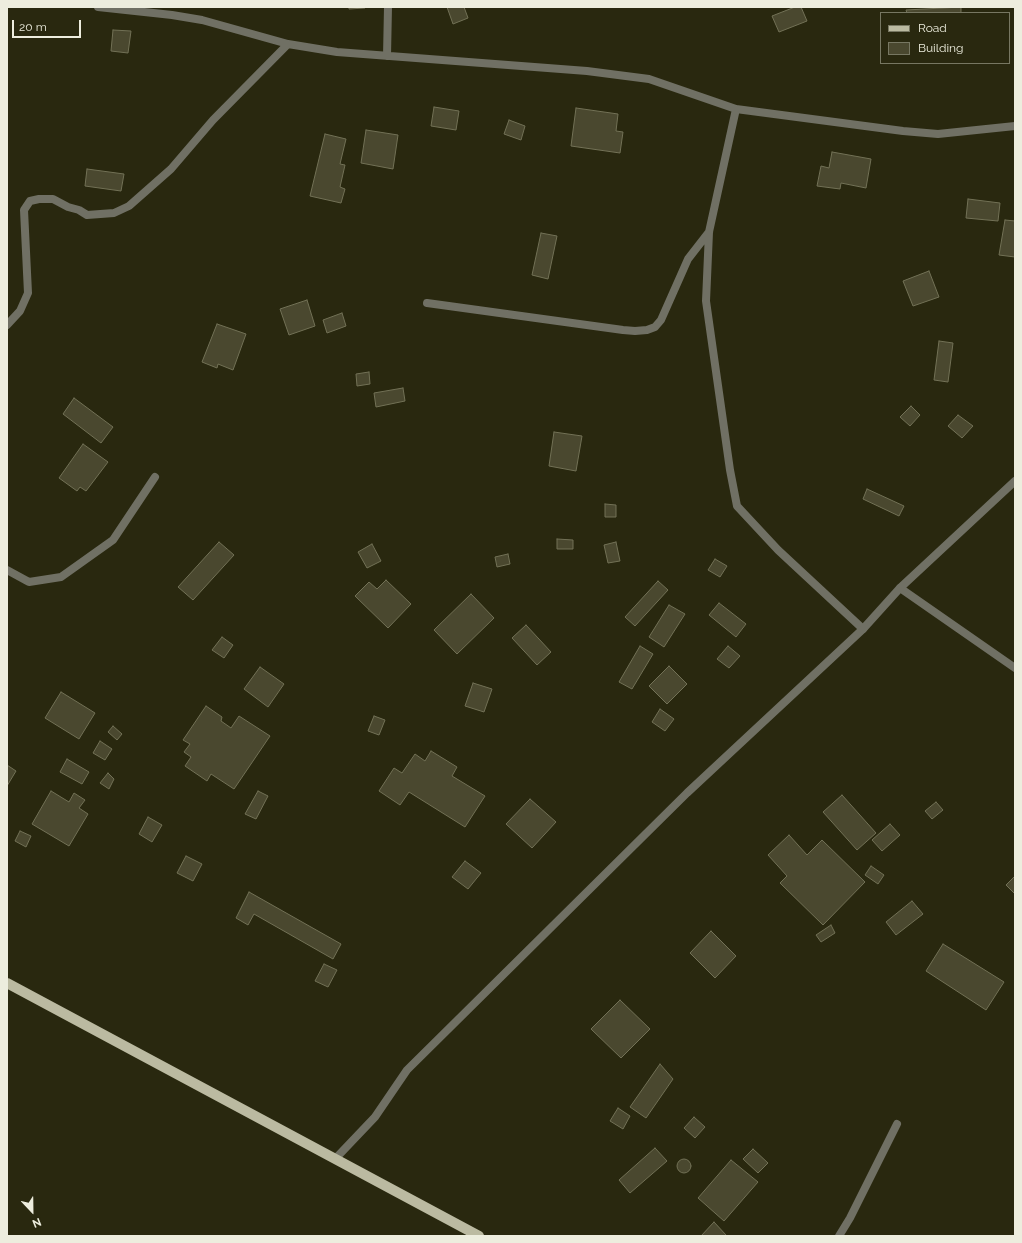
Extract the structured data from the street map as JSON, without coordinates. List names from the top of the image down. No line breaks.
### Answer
{"legend":["Road","Building"],"scale_bar":"20 m","north":"bottom"}
